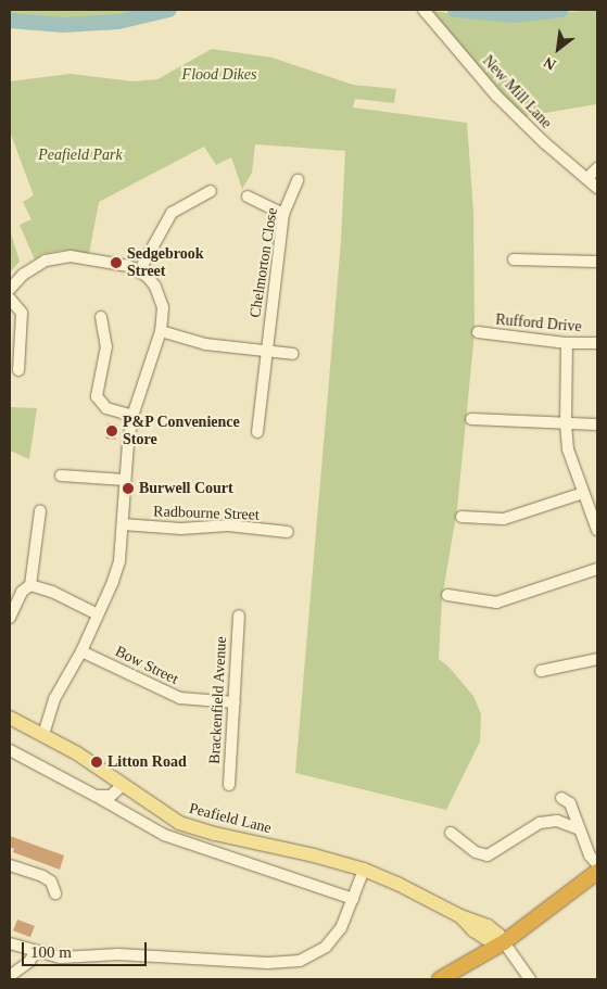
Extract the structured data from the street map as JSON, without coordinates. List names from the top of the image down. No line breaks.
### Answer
{"streets":{"main road":["Peafield Lane"],"street":["New Mill Lane","Chelmorton Close","Rufford Drive","Radbourne Street","Bow Street","Brackenfield Avenue"]},"crossings":[["Bow Street","Brackenfield Avenue"]],"parks":["Flood Dikes","Peafield Park"],"places":["Sedgebrook Street","P&P Convenience Store","Burwell Court","Litton Road"],"scale_bar":"100 m","north":"bottom left"}
